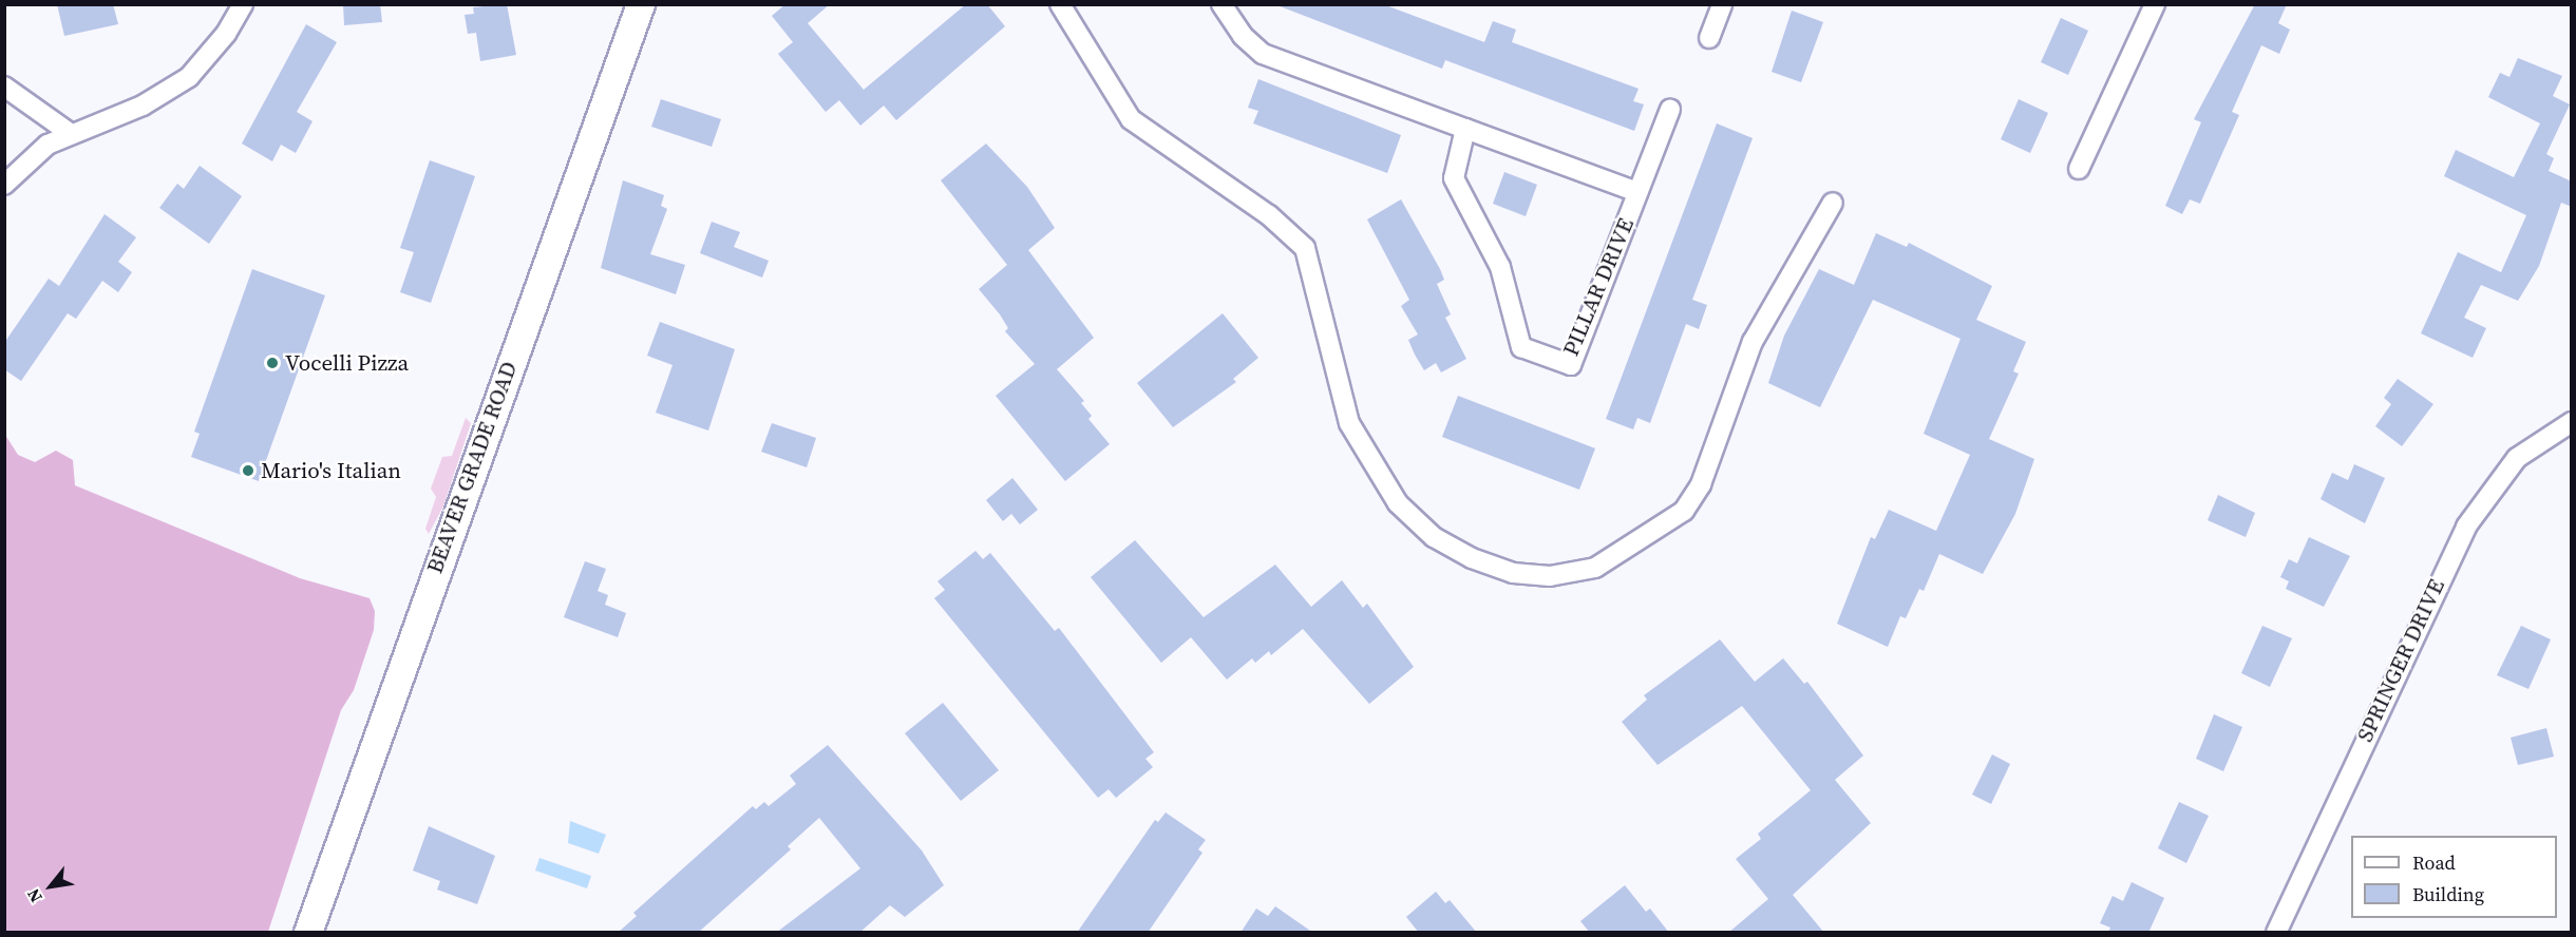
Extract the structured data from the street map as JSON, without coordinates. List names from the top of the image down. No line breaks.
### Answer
{"streets":{"main road":["BEAVER GRADE ROAD"],"street":["PILLAR DRIVE","SPRINGER DRIVE"]},"places":["Vocelli Pizza","Mario's Italian"],"legend":["Road","Building"],"north":"bottom left"}
